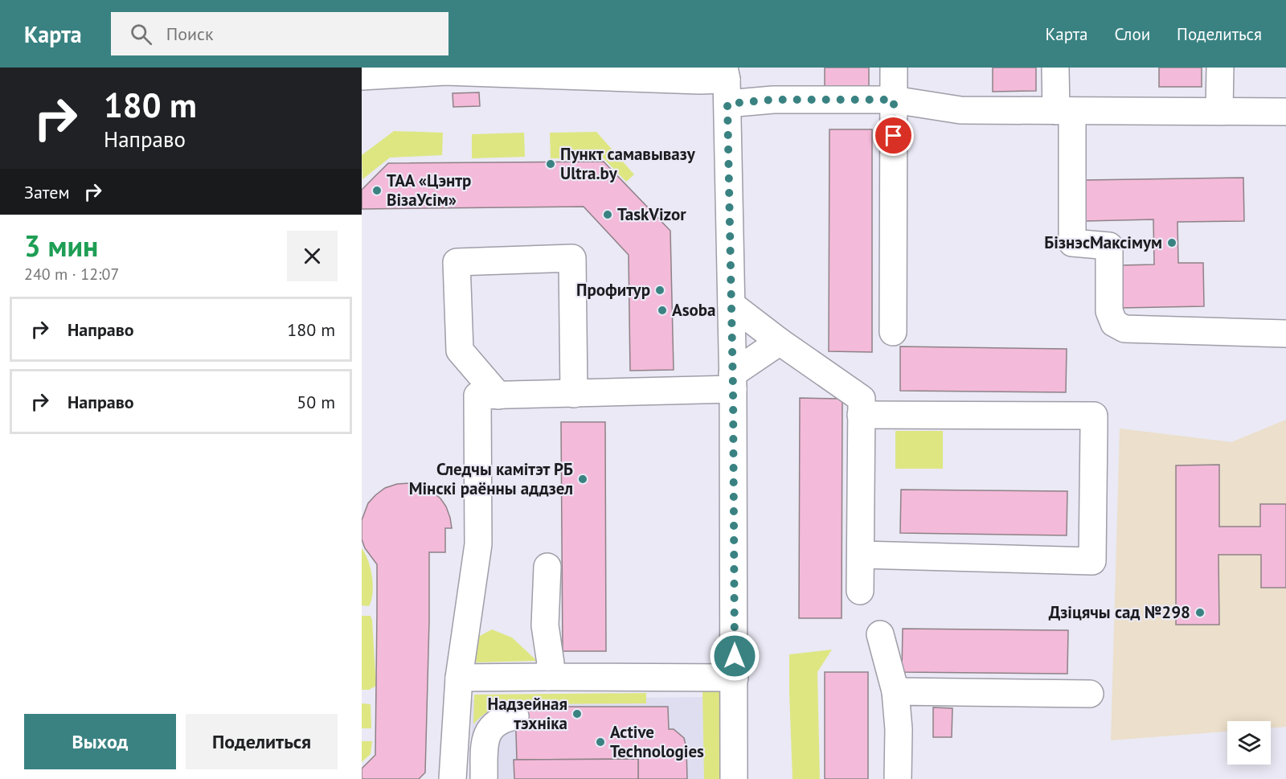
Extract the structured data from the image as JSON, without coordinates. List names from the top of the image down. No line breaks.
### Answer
{"places":["Пункт самавывазу Ultra.by","ТАА «Цэнтр ВізаУсім»","TaskVizor","БізнэсМаксімум","Профитур","Asoba","Следчы камітэт РБ Мінскі раённы аддзел","Дзіцячы сад №298","Надзейная тэхніка","Active Technologies"],"page":{"header":"Карта","search":"Поиск","nav":["Карта","Слои","Поделиться"],"turn":["180 m","Направо"],"then":"Затем","heading":["3 мин","240 m · 12:07"],"list":[{"name":"Направо","value":"180 m"},{"name":"Направо","value":"50 m"}],"buttons":["Выход","Поделиться"]}}
